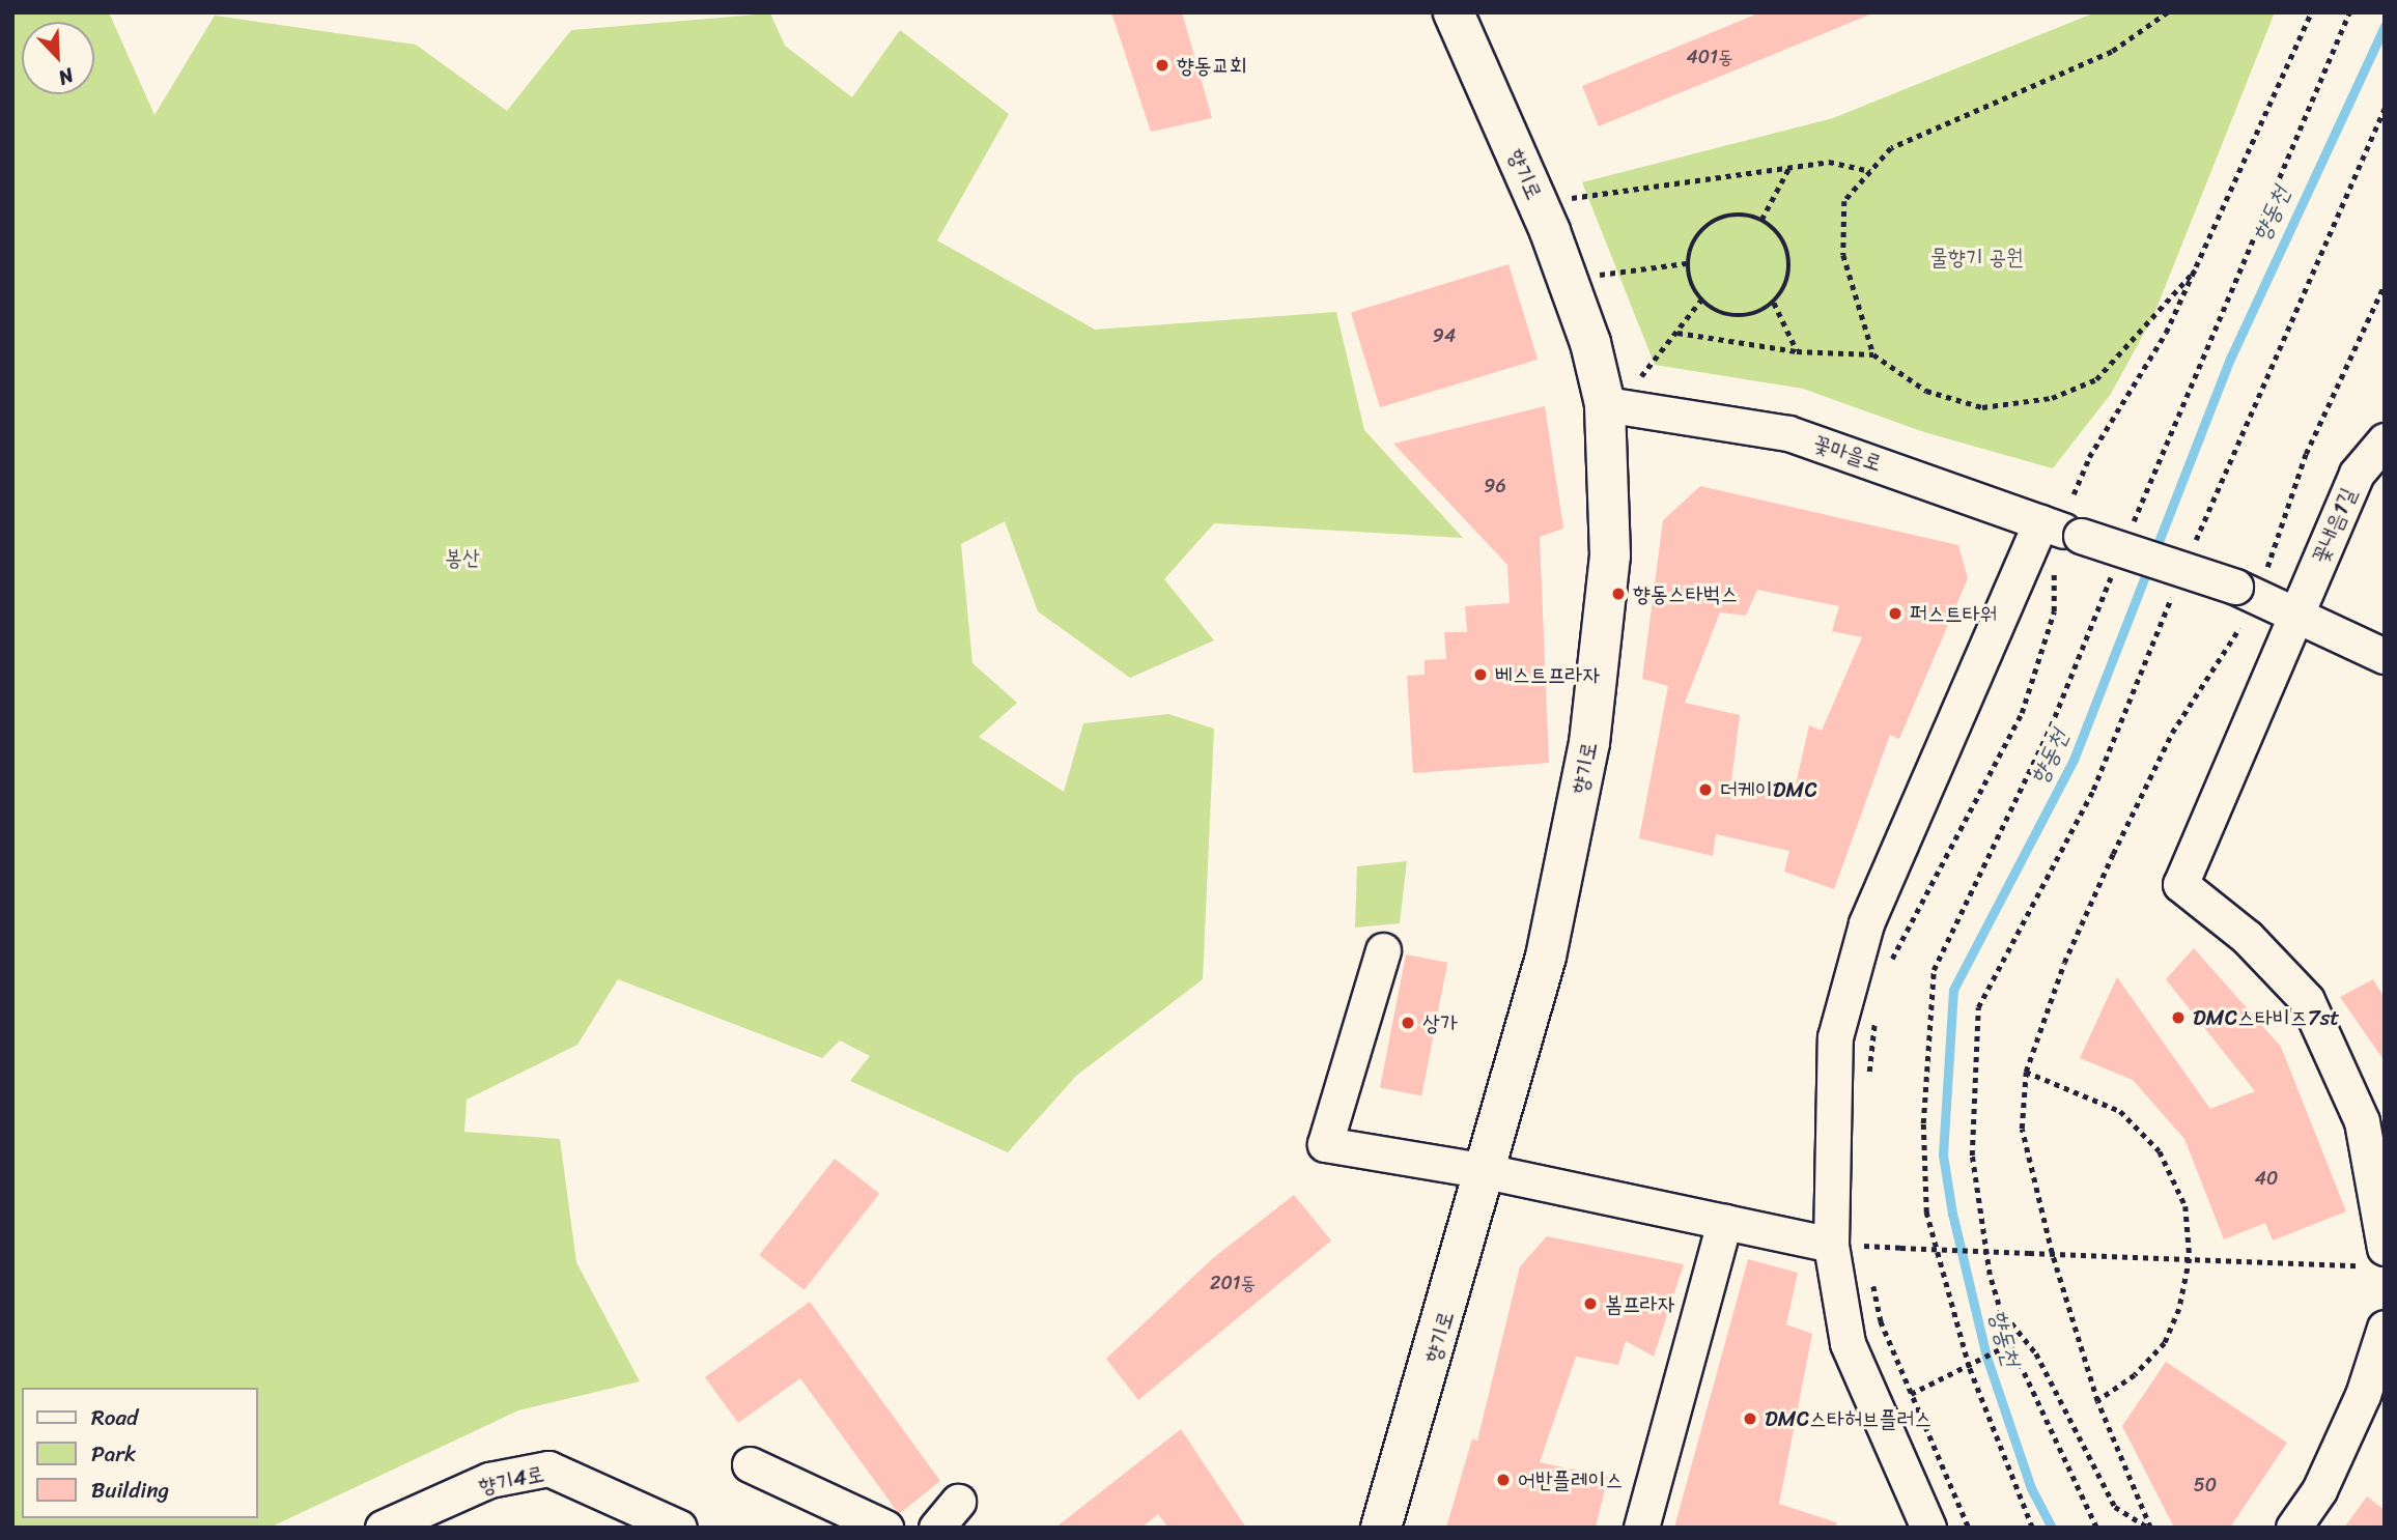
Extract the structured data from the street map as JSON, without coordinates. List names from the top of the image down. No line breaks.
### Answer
{"streets":{"main road":["향기로"],"street":["꽃마을로","꽃내음1길","향기4로"]},"crossings":[["향기로","꽃마을로"],["꽃마을로","꽃내음1길"]],"water":["향동천"],"parks":["물향기 공원","봉산"],"places":["향동교회","향동스타벅스","퍼스트타워","베스트프라자","더케이DMC","DMC스타비즈7st","상가","봄프라자","DMC스타허브플러스","어반플레이스"],"house_numbers":["401동","94","96","40","201동","50"],"legend":["Road","Park","Building"],"north":"bottom right"}
